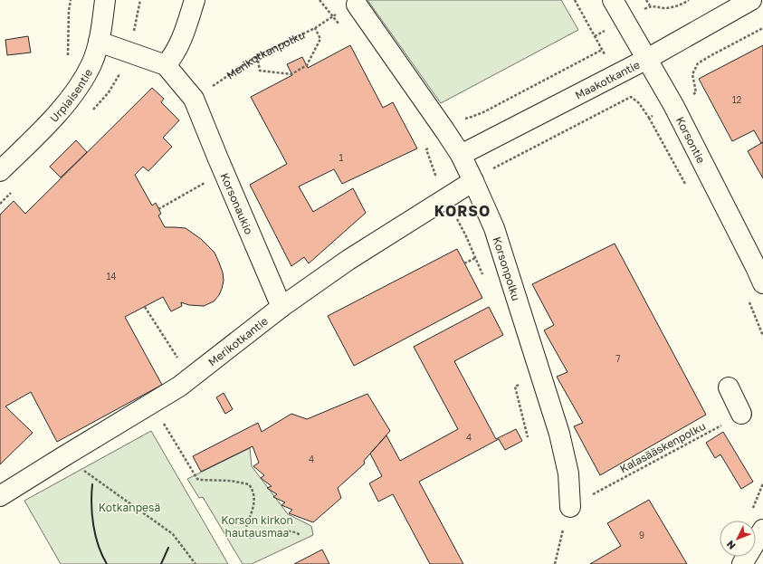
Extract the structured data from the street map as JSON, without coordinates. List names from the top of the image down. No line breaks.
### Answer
{"streets":{"street":["Maakotkantie","Urpiaisentie","Korsontie","Korsonaukio","Korsonpolku","Merikotkantie"],"path":["Merikotkanpolku","Kalasääskenpolku"]},"crossings":[["Maakotkantie","Korsontie"],["Maakotkantie","Korsonpolku"],["Korsonaukio","Merikotkantie"],["Korsonpolku","Merikotkantie"],["Korsonpolku","Kalasääskenpolku"]],"districts":["KORSO"],"parks":["Kotkanpesä","Korson kirkon hautausmaa"],"house_numbers":["12","1","14","7","4","4","9"],"north":"bottom left"}
